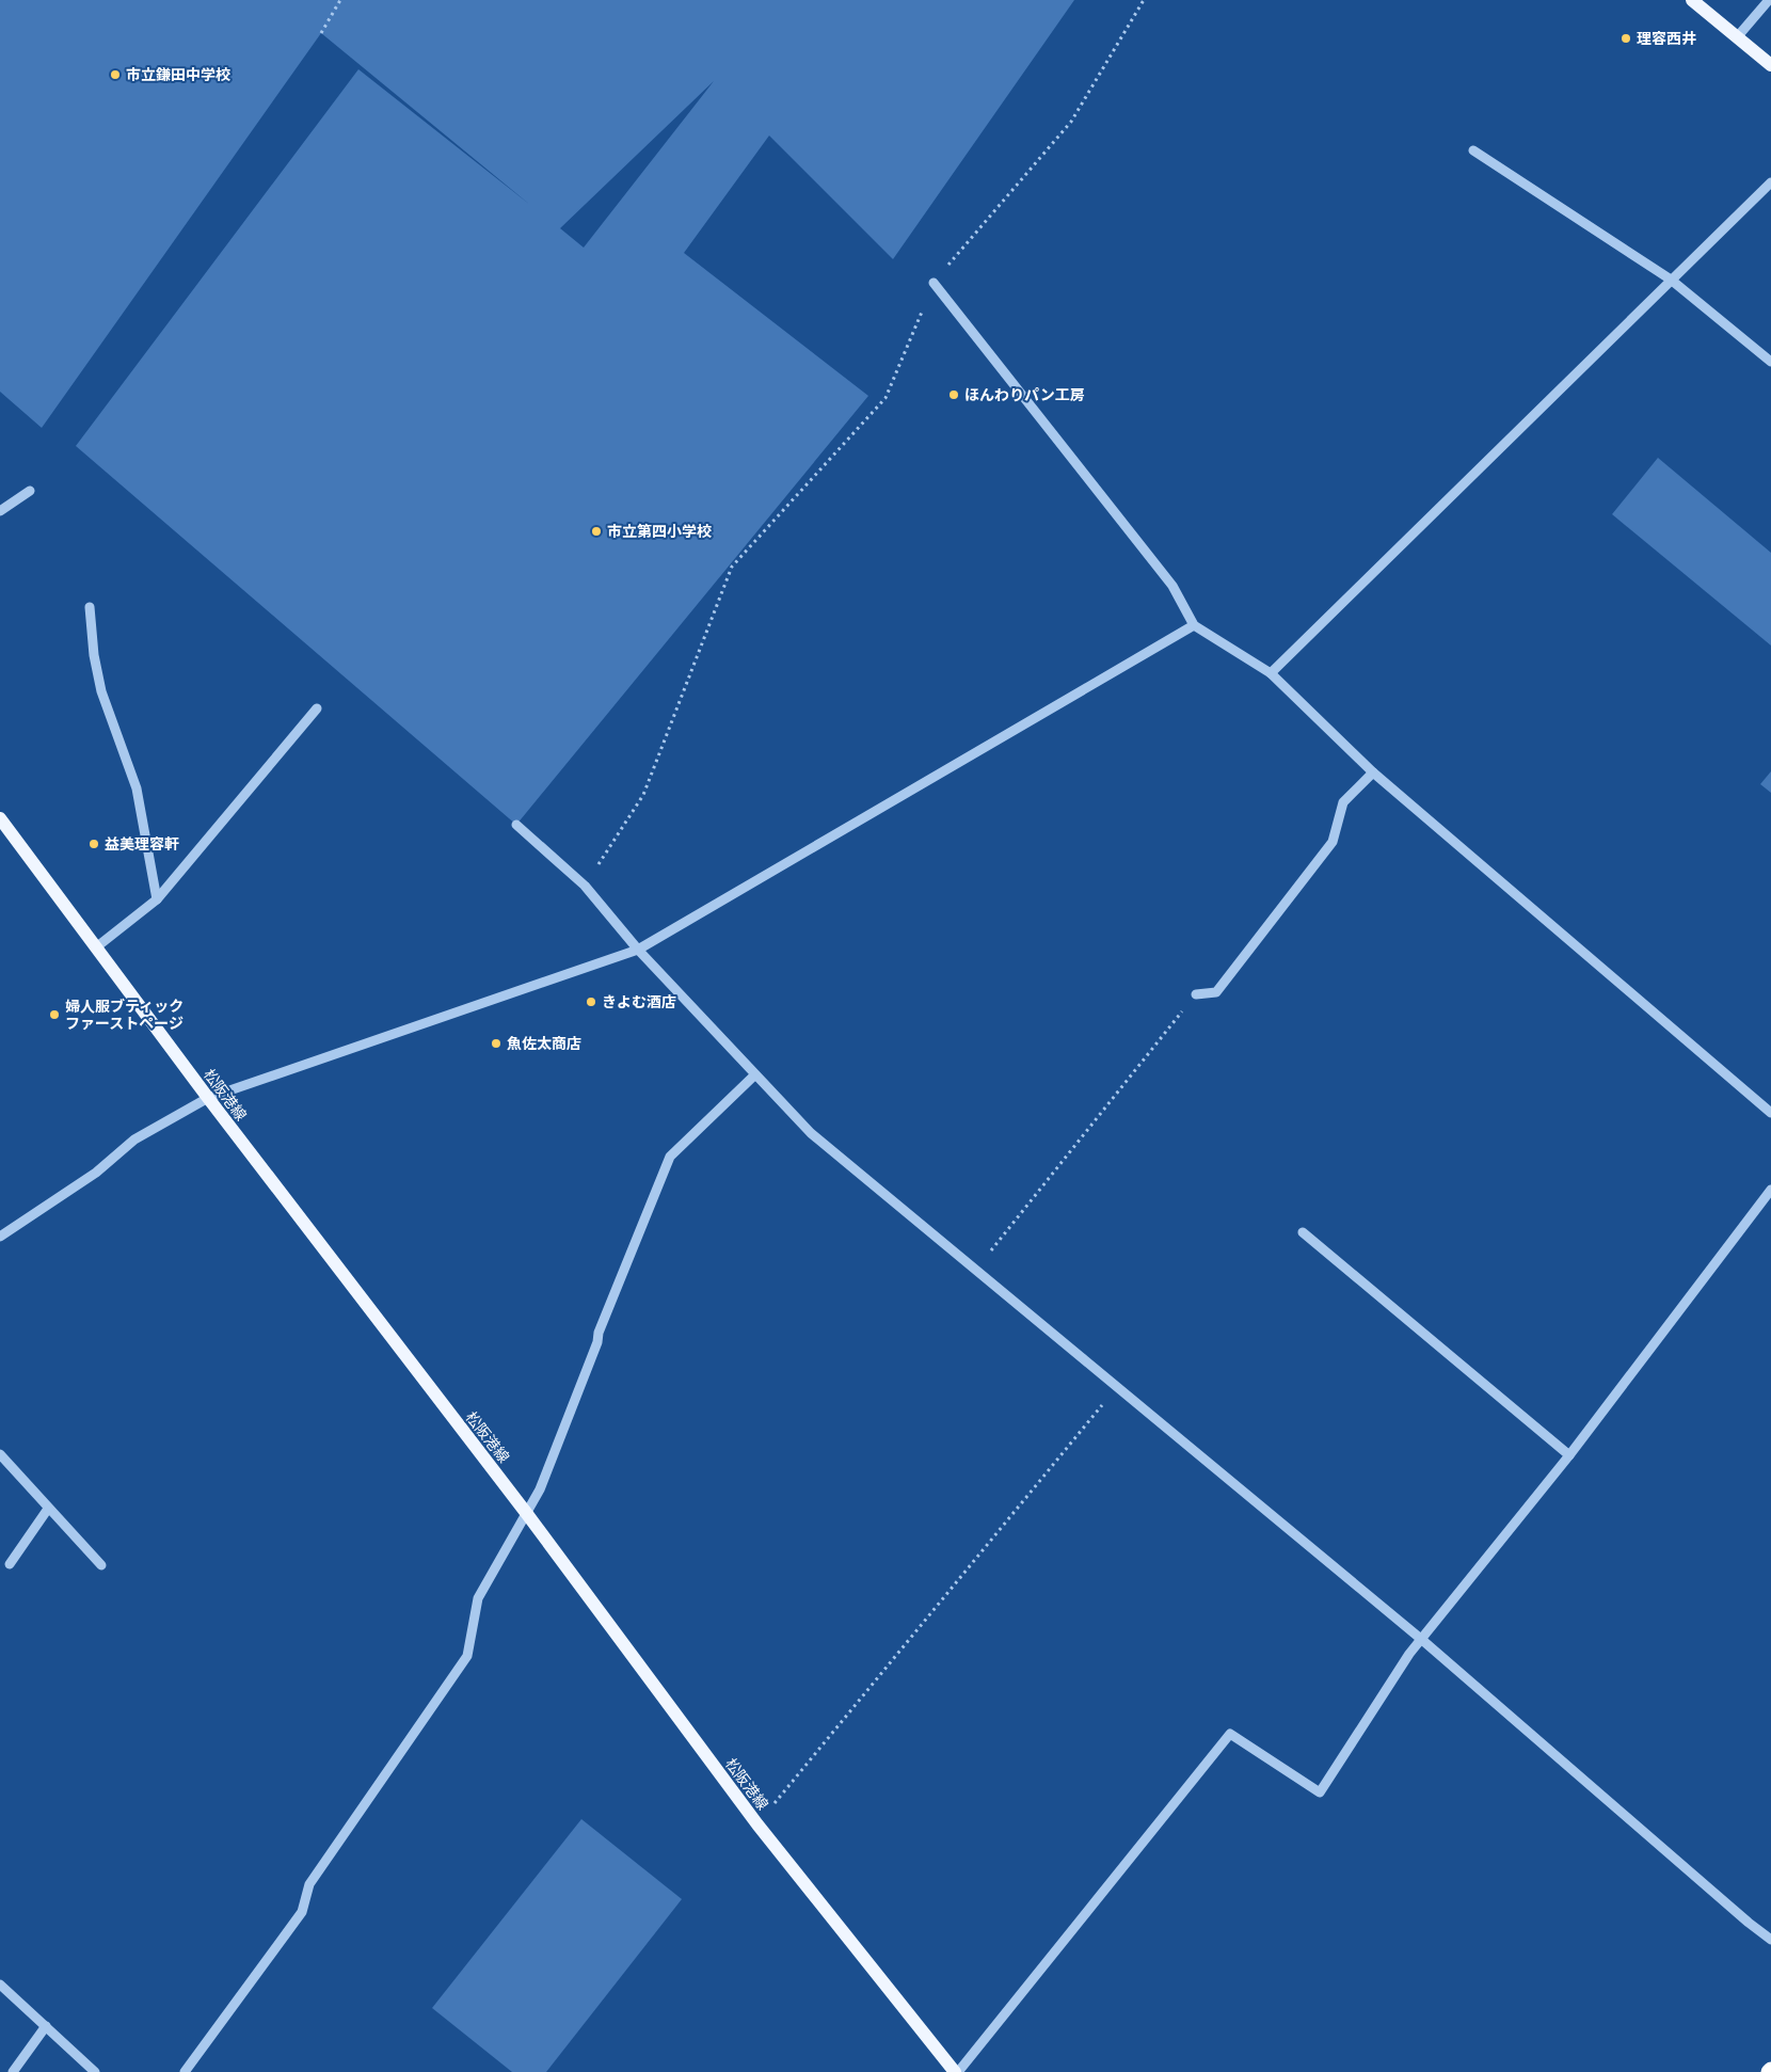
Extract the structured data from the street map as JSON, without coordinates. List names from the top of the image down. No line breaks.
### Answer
{"streets":{"main road":["松阪港線"]},"places":["理容西井","市立鎌田中学校","ほんわりパン工房","市立第四小学校","益美理容軒","きよむ酒店","婦人服ブティック ファーストページ","魚佐太商店"]}
